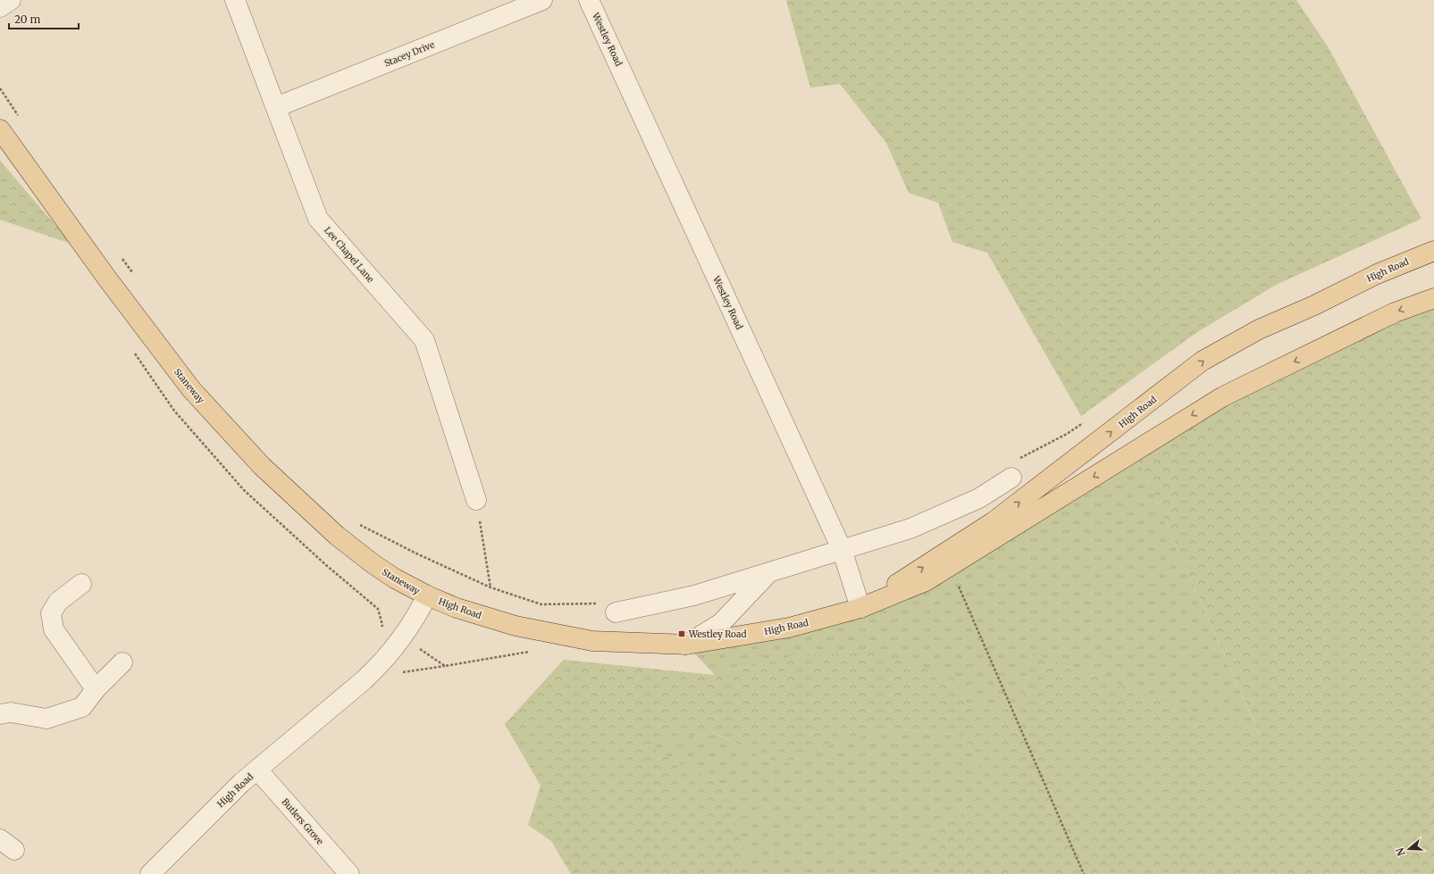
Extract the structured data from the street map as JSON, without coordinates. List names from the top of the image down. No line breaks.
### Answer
{"streets":{"main road":["High Road","Staneway"],"street":["Westley Road","Stacey Drive","Lee Chapel Lane","Butlers Grove"]},"crossings":[["Westley Road","High Road"],["Stacey Drive","Lee Chapel Lane"],["High Road","Staneway"],["High Road","Butlers Grove"]],"places":{"transit":["Westley Road"]},"scale_bar":"20 m","north":"left"}
